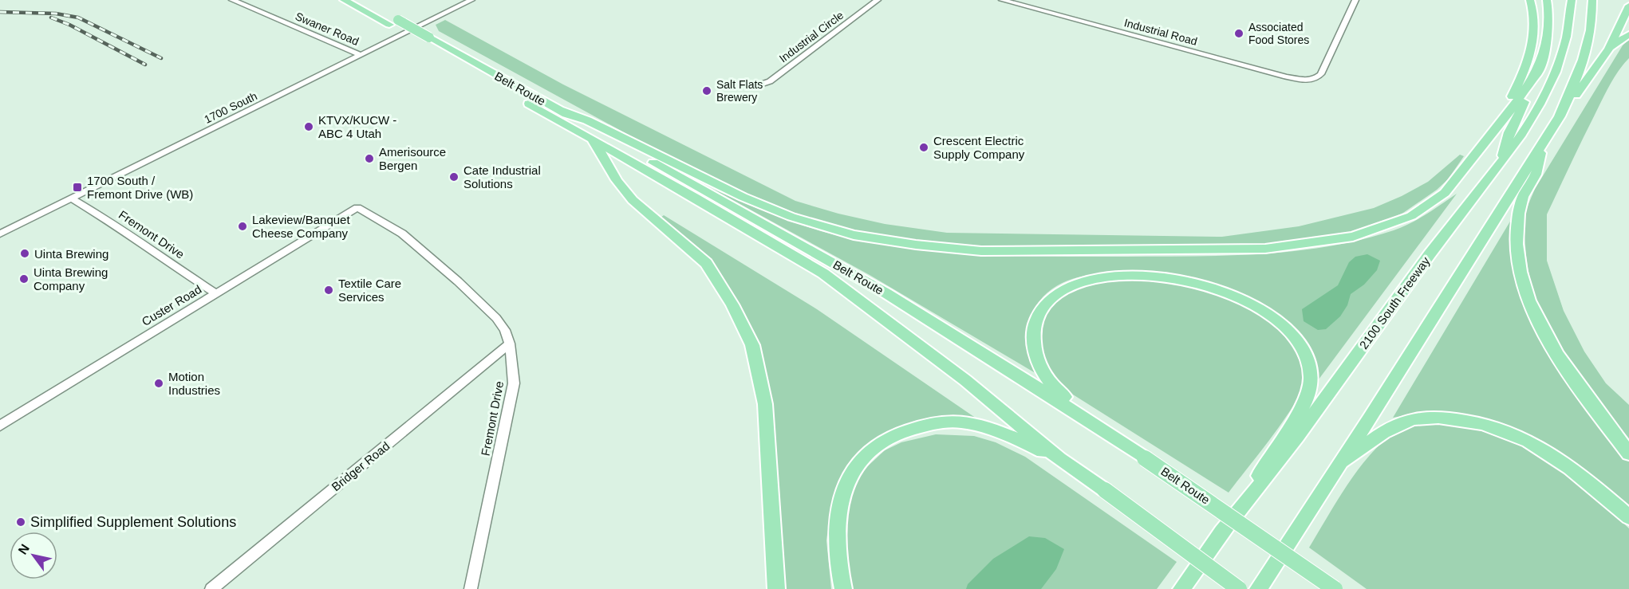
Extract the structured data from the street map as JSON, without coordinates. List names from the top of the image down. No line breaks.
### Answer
{"streets":{"highway":["Belt Route","2100 South Freeway"],"street":["Swaner Road","Industrial Road","Industrial Circle","1700 South","Fremont Drive","Custer Road","Bridger Road"]},"crossings":[["Swaner Road","1700 South"],["1700 South","Fremont Drive"],["Fremont Drive","Custer Road"],["Fremont Drive","Bridger Road"]],"places":{"other":["Associated Food Stores","Salt Flats Brewery","KTVX/KUCW - ABC 4 Utah","Crescent Electric Supply Company","Amerisource Bergen","Cate Industrial Solutions","Lakeview/Banquet Cheese Company","Uinta Brewing","Uinta Brewing Company","Textile Care Services","Motion Industries","Simplified Supplement Solutions"],"transit":["1700 South / Fremont Drive (WB)"]},"north":"top left"}
